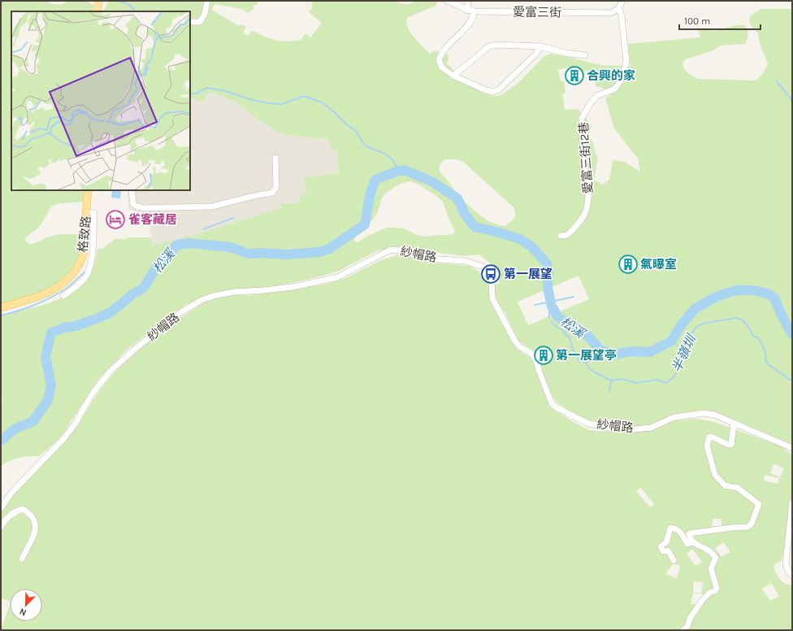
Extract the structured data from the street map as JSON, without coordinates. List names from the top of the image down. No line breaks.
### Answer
{"streets":{"main road":["格致路"],"street":["愛富三街","愛富三街12巷","紗帽路"]},"crossings":[["愛富三街","愛富三街12巷"]],"water":["松溪","半嶺圳"],"places":{"building":["合興的家","氣曝室","第一展望亭"],"hotel":["雀客藏居"],"bus stop":["第一展望"]},"scale_bar":"100 m","north":"bottom left"}
